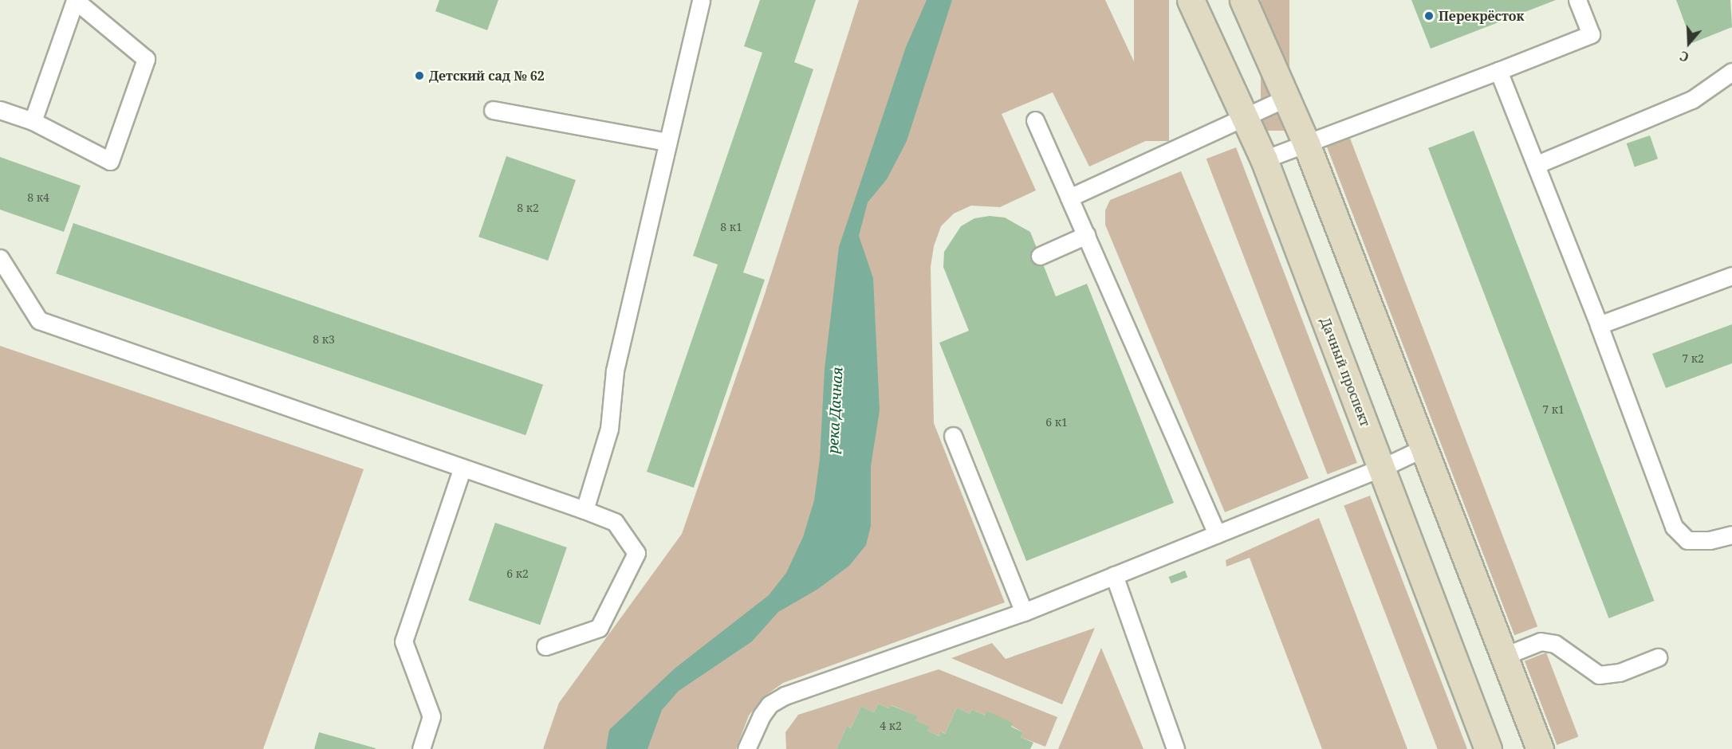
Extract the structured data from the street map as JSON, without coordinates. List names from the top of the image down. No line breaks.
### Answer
{"streets":{"main road":["Дачный проспект"]},"water":["река Дачная"],"places":["Перекрёсток","Детский сад № 62"],"house_numbers":["8 к4","8 к2","8 к1","8 к3","7 к2","7 к1","6 к1","6 к2","4 к2"],"north":"bottom"}
